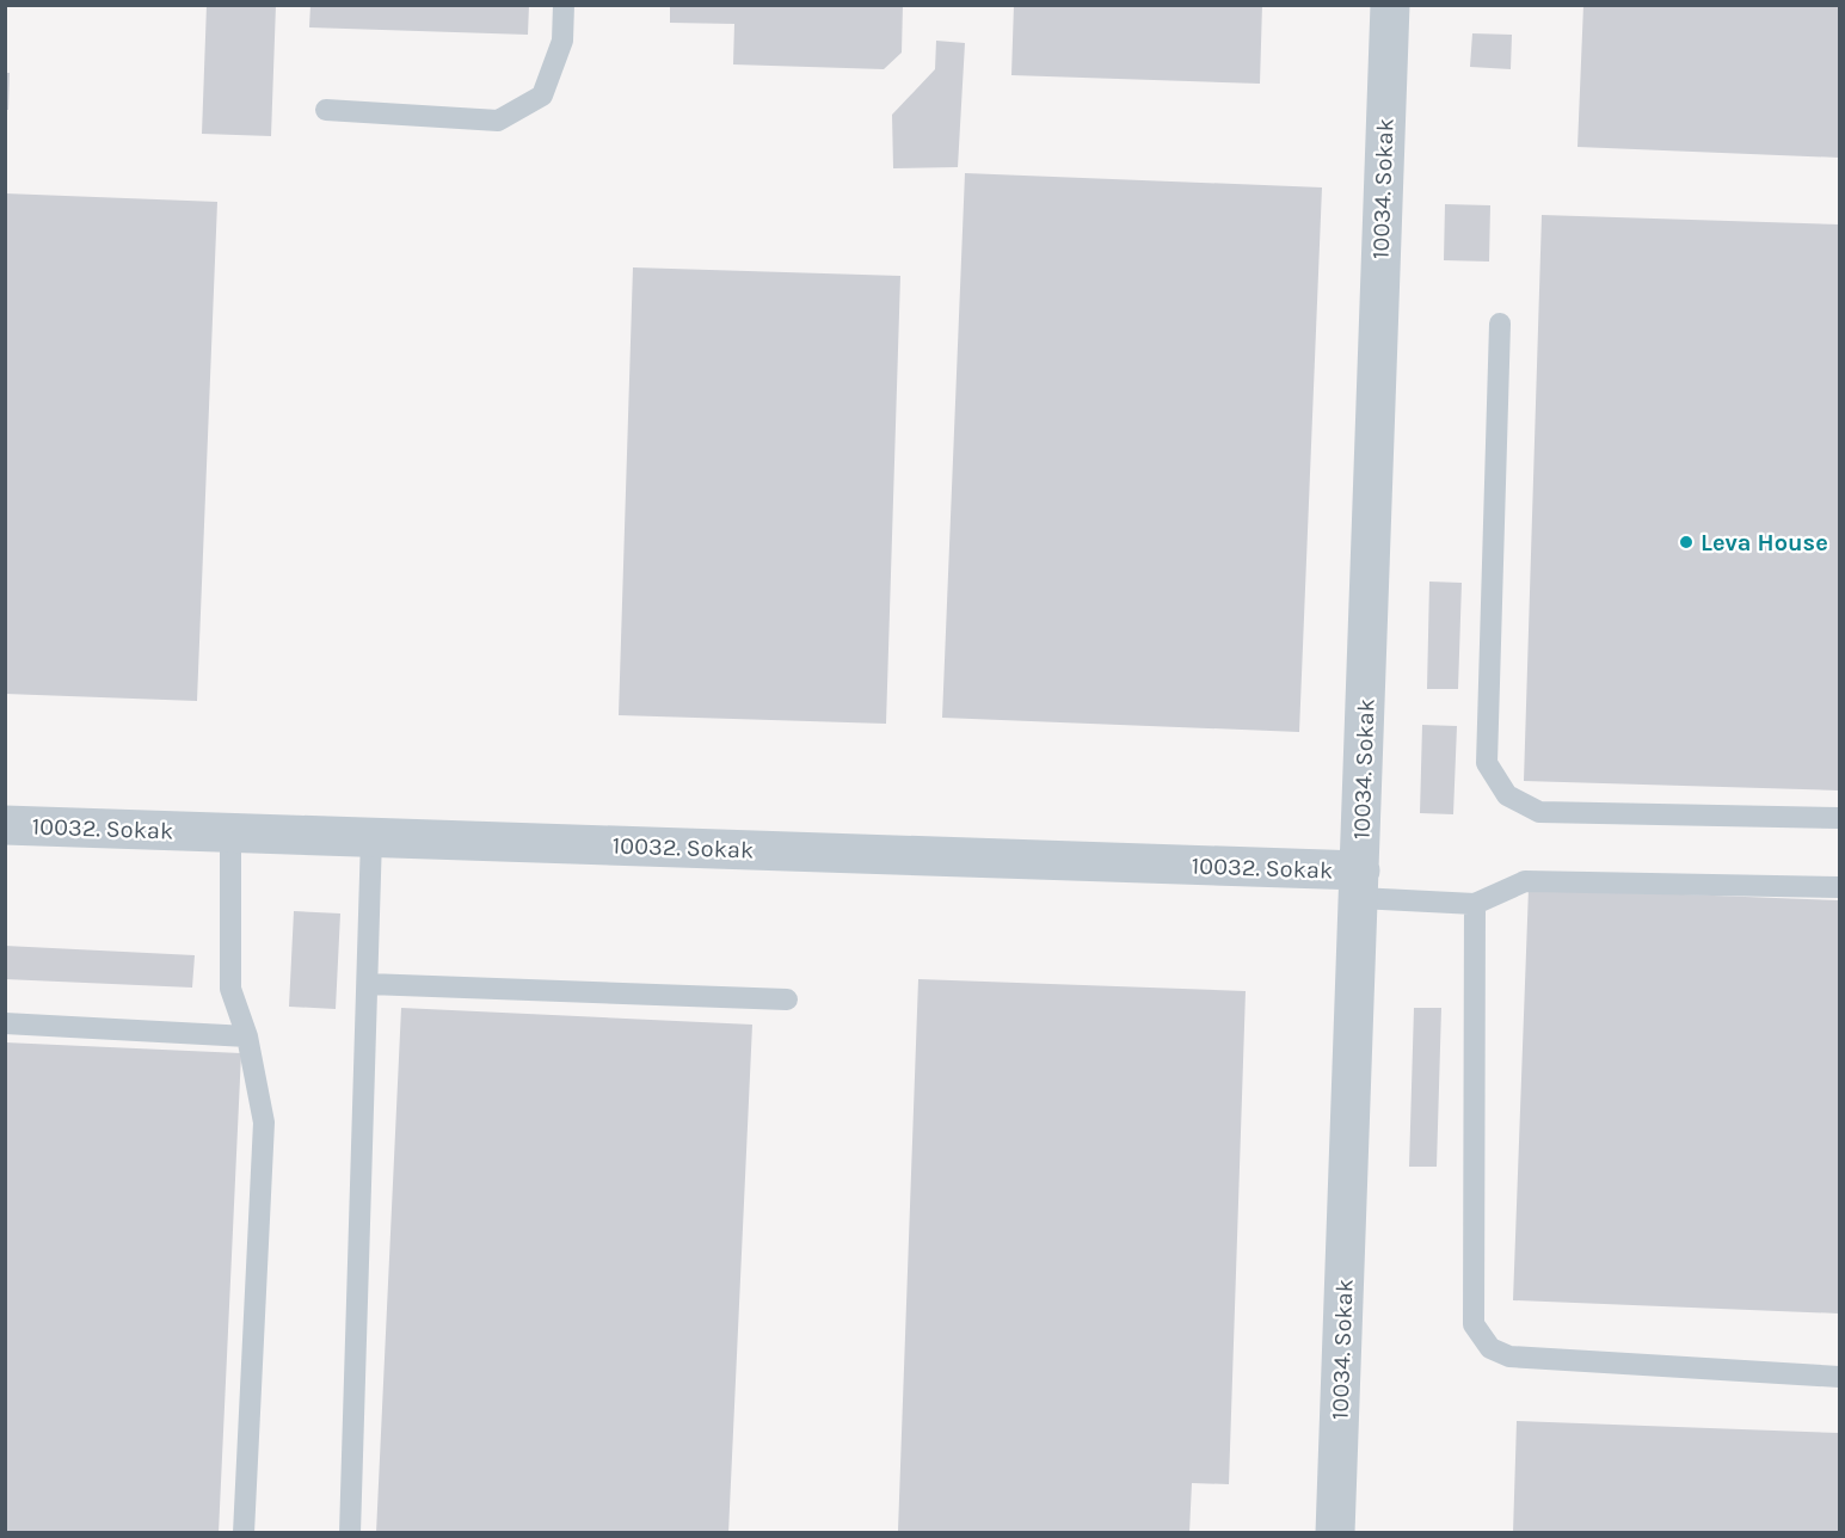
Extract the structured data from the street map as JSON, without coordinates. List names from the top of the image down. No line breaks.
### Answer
{"streets":{"street":["10034. Sokak","10032. Sokak"]},"crossings":[["10034. Sokak","10032. Sokak"]],"places":["Leva House"]}
